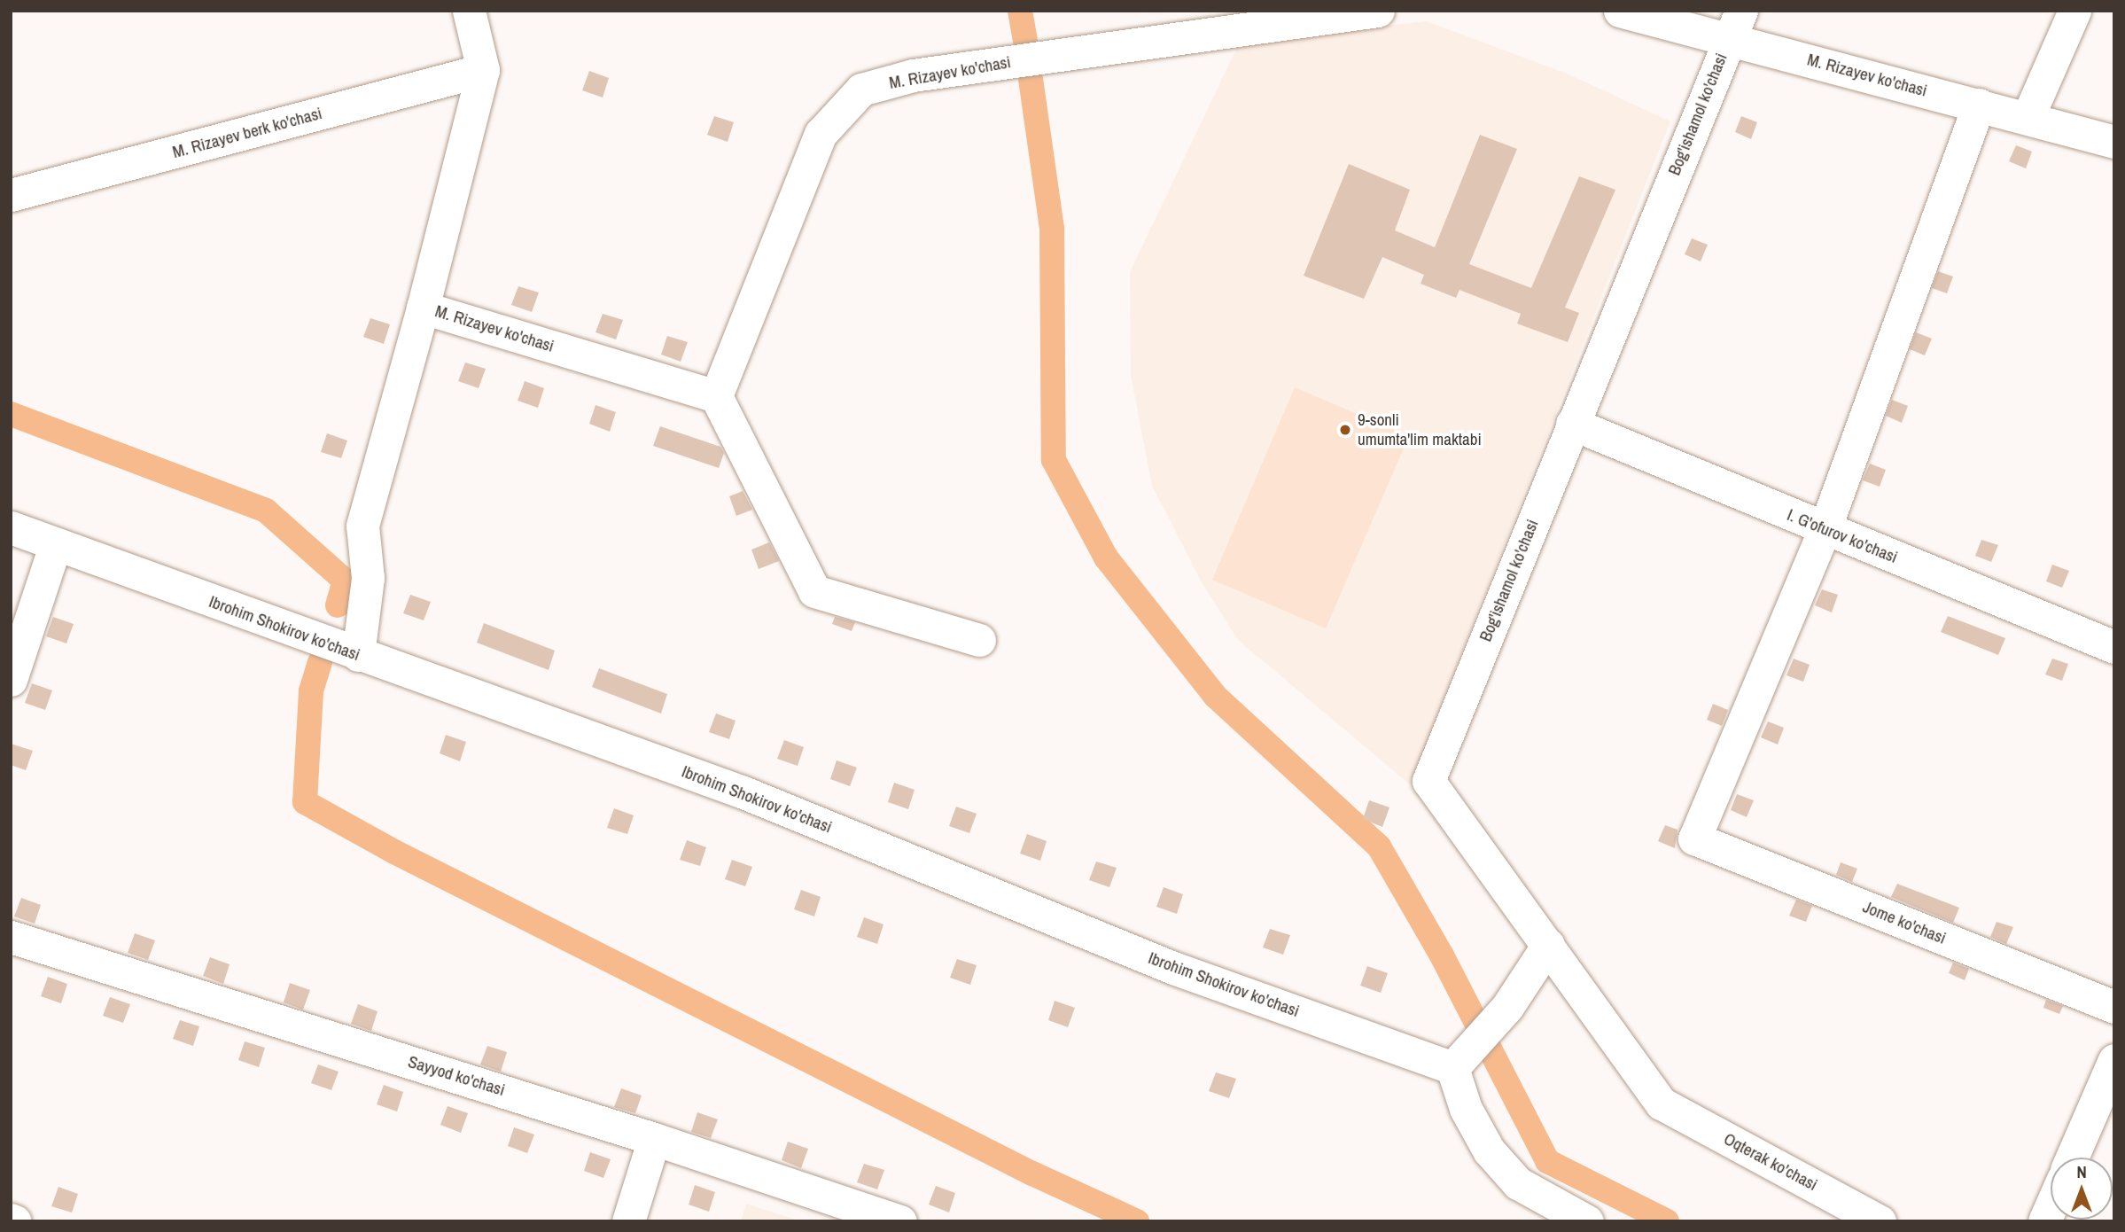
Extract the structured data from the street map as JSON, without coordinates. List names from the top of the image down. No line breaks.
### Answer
{"streets":{"street":["M. Rizayev ko'chasi","Bog'ishamol ko'chasi","M. Rizayev berk ko'chasi","I. G'ofurov ko'chasi","Ibrohim Shokirov ko'chasi","Jome ko'chasi","Sayyod ko'chasi","Oqterak ko'chasi"]},"crossings":[["M. Rizayev ko'chasi","Bog'ishamol ko'chasi"],["M. Rizayev ko'chasi","M. Rizayev berk ko'chasi"],["Bog'ishamol ko'chasi","I. G'ofurov ko'chasi"],["Bog'ishamol ko'chasi","Oqterak ko'chasi"],["I. G'ofurov ko'chasi","Jome ko'chasi"]],"places":["9-sonli umumta'lim maktabi"],"north":"top"}
